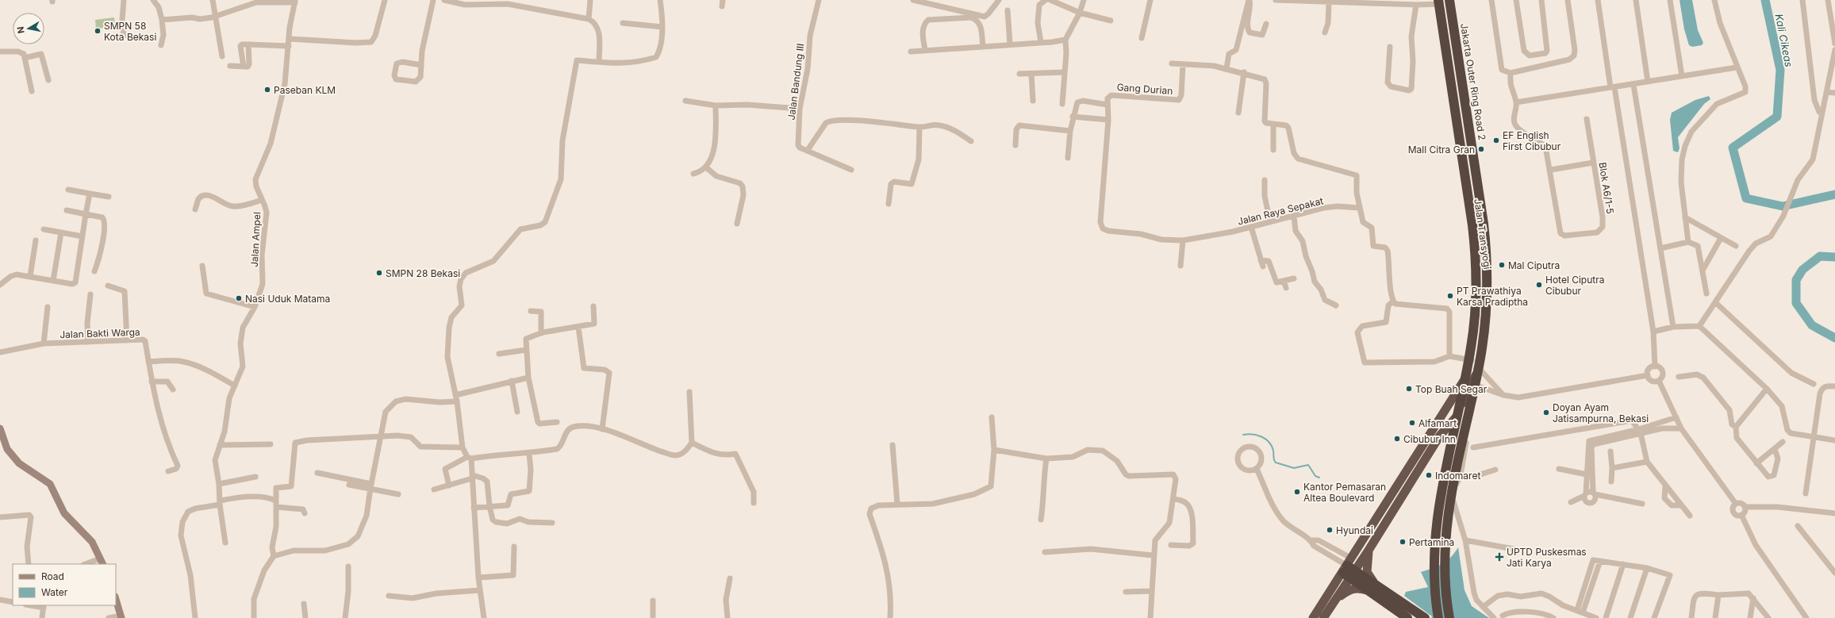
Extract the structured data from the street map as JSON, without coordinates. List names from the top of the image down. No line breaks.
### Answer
{"streets":{"highway":["Jakarta Outer Ring Road 2","Jalan Transyogi"],"street":["Jalan Bandung III","Gang Durian","Blok A6/1-5","Jalan Raya Sepakat","Jalan Ampel","Jalan Bakti Warga"]},"crossings":[["Jakarta Outer Ring Road 2","Jalan Transyogi"]],"water":["Kali Cikeas"],"places":{"other":["SMPN 58 Kota Bekasi","Paseban KLM","EF English First Cibubur","Mall Citra Gran","Mal Ciputra","SMPN 28 Bekasi","Hotel Ciputra Cibubur","PT Prawathiya Karsa Pradiptha","Nasi Uduk Matama","Top Buah Segar","Doyan Ayam Jatisampurna, Bekasi","Alfamart","Cibubur Inn","Indomaret","Kantor Pemasaran Altea Boulevard","Hyundai","Pertamina"],"health":["UPTD Puskesmas Jati Karya"]},"legend":["Road","Water"],"north":"left"}
